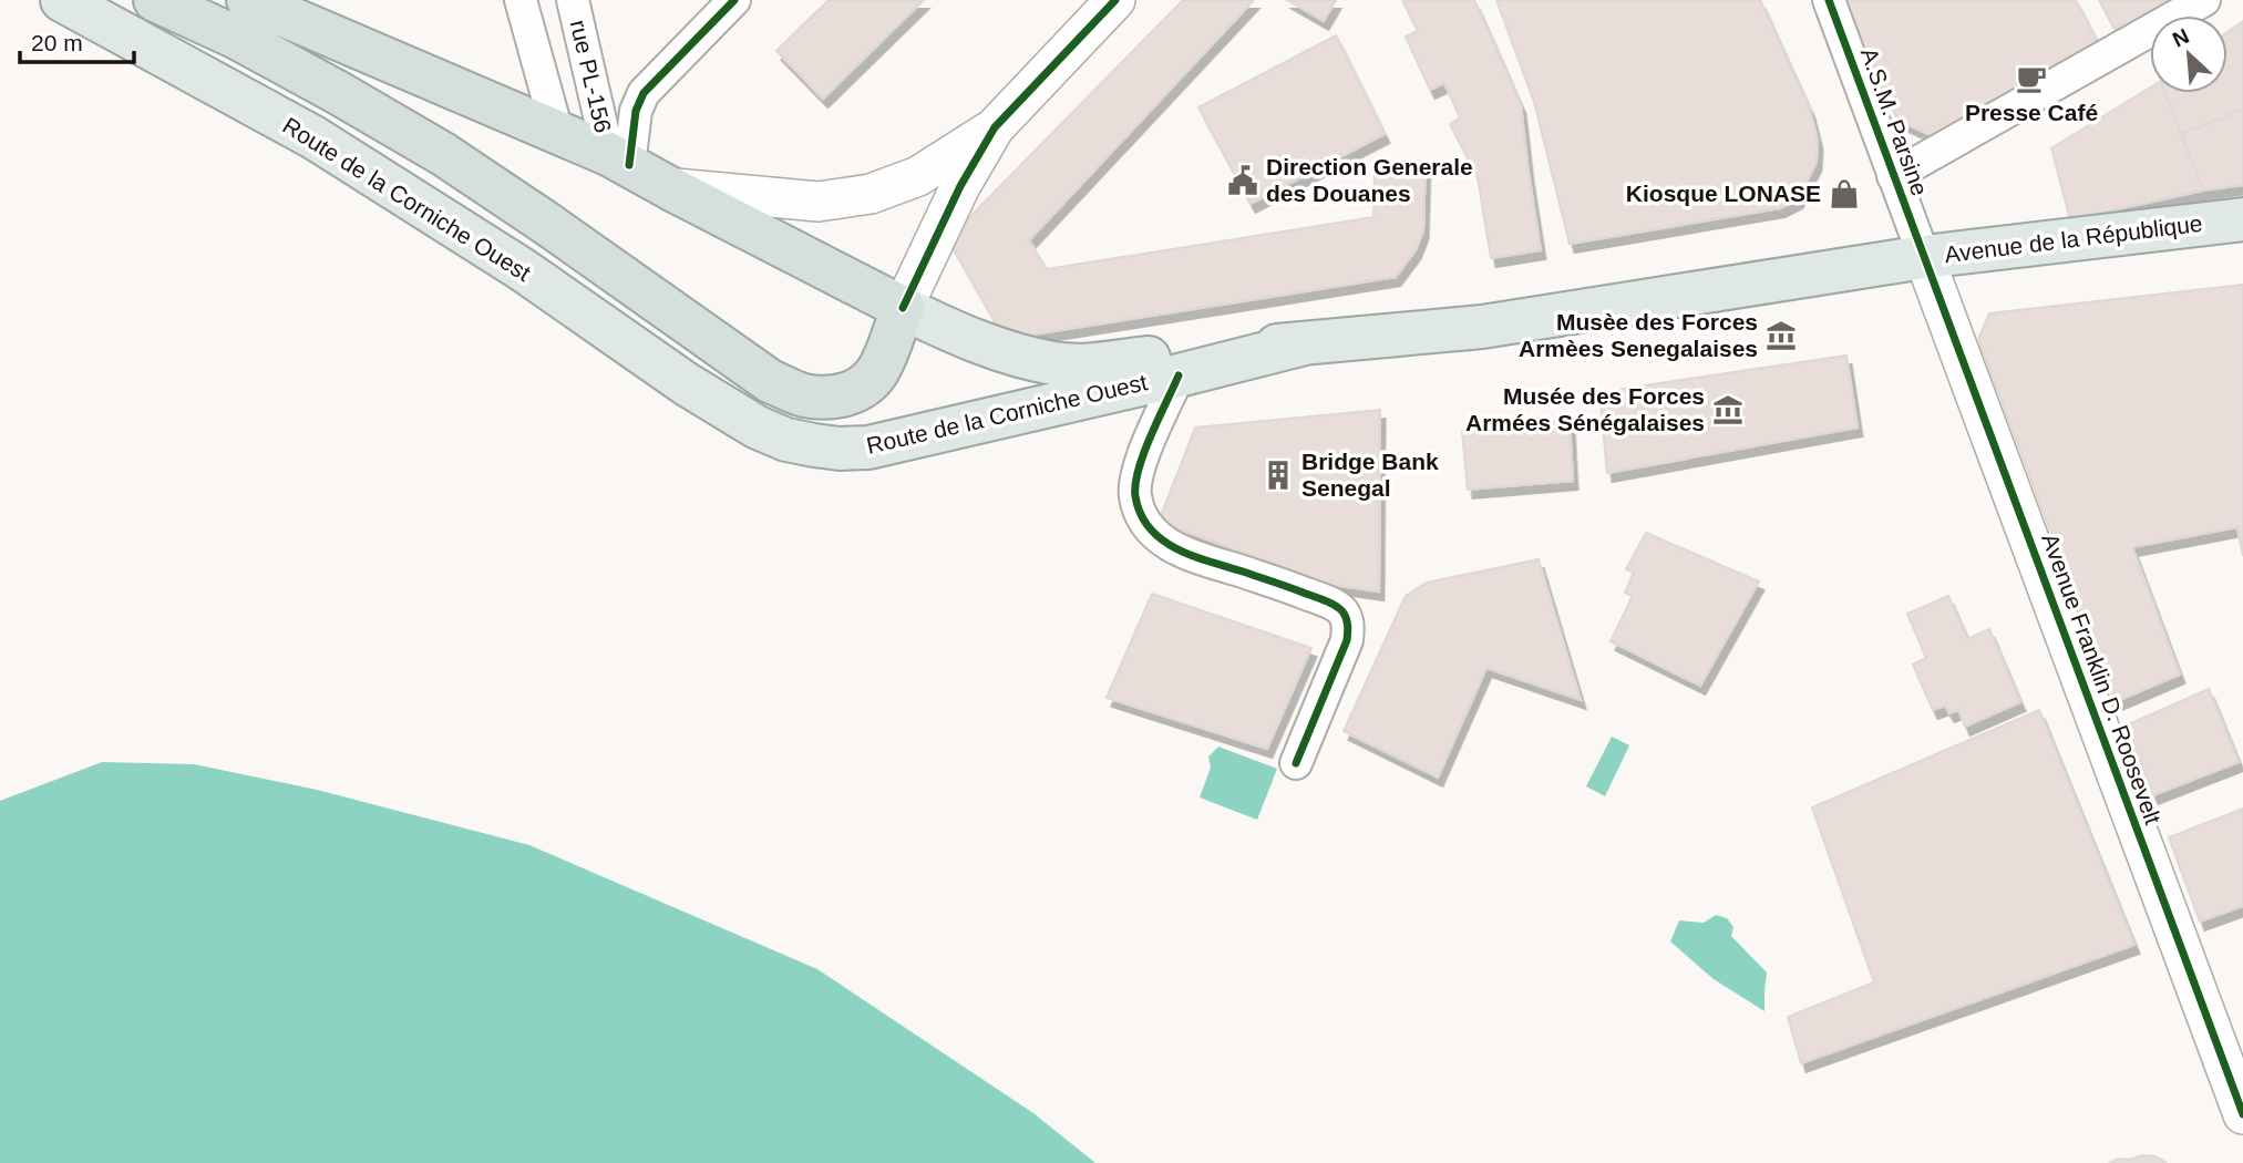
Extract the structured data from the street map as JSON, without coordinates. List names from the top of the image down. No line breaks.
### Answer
{"streets":{"highway":["Route de la Corniche Ouest"],"main road":["Avenue de la République"],"street":["rue PL-156","A.S.M. Parsine","Avenue Franklin D. Roosevelt"]},"crossings":[["rue PL-156","Route de la Corniche Ouest"],["A.S.M. Parsine","Avenue de la République"],["A.S.M. Parsine","Avenue Franklin D. Roosevelt"],["Route de la Corniche Ouest","Avenue de la République"],["Avenue de la République","Avenue Franklin D. Roosevelt"]],"places":{"cafe":["Presse Café"],"public building":["Direction Generale des Douanes"],"shop":["Kiosque LONASE"],"museum":["Musèe des Forces Armèes Senegalaises","Musée des Forces Armées Sénégalaises"],"building":["Bridge Bank Senegal"]},"scale_bar":"20 m","north":"top left"}
